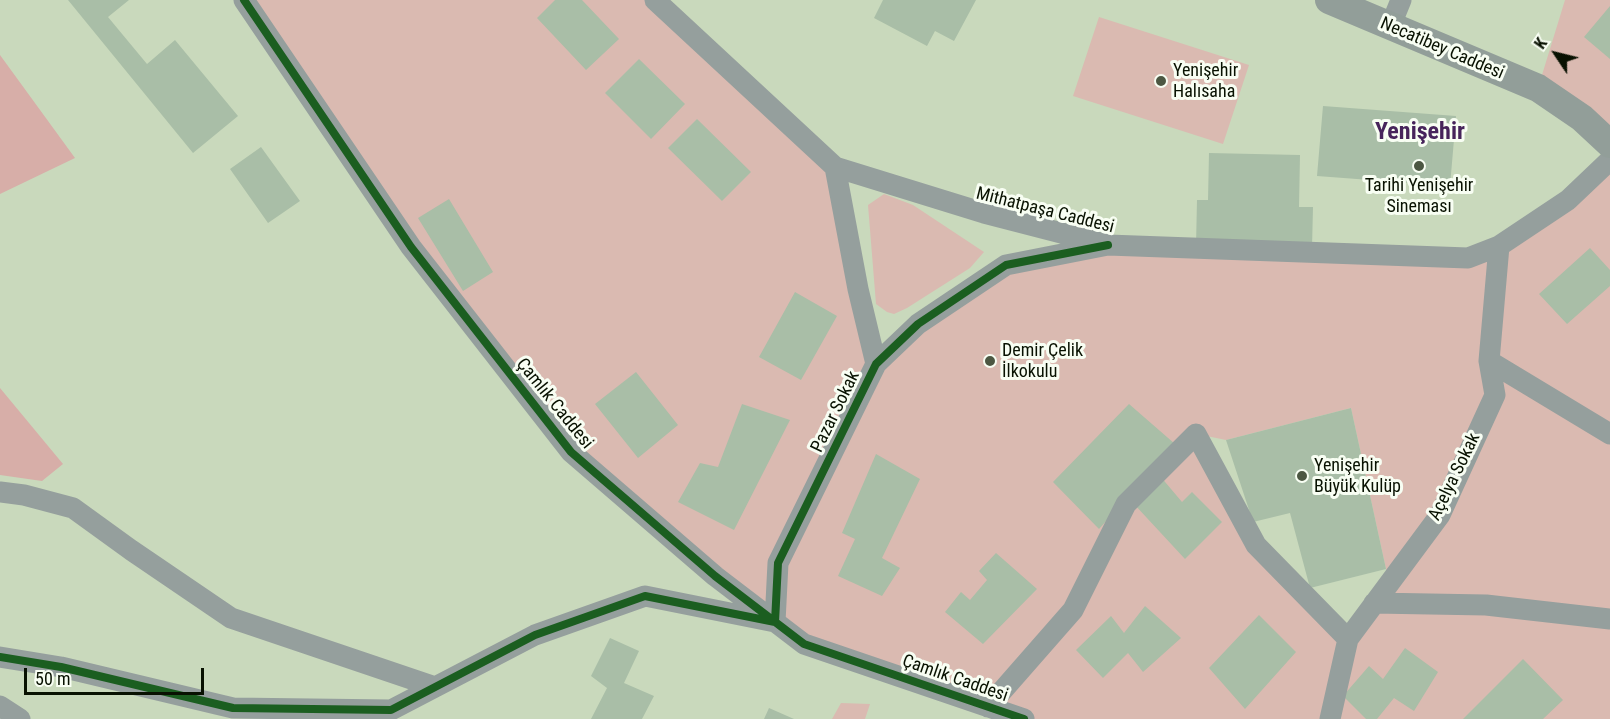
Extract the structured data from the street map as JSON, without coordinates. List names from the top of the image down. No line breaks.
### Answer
{"streets":{"street":["Necatibey Caddesi","Mithatpaşa Caddesi","Çamlık Caddesi","Pazar Sokak","Açelya Sokak"]},"crossings":[["Mithatpaşa Caddesi","Pazar Sokak"],["Mithatpaşa Caddesi","Açelya Sokak"],["Çamlık Caddesi","Pazar Sokak"]],"districts":["Yenişehir"],"places":["Yenişehir Halısaha","Tarihi Yenişehir Sineması","Demir Çelik İlkokulu","Yenişehir Büyük Kulüp"],"scale_bar":"50 m","north":"top left"}
